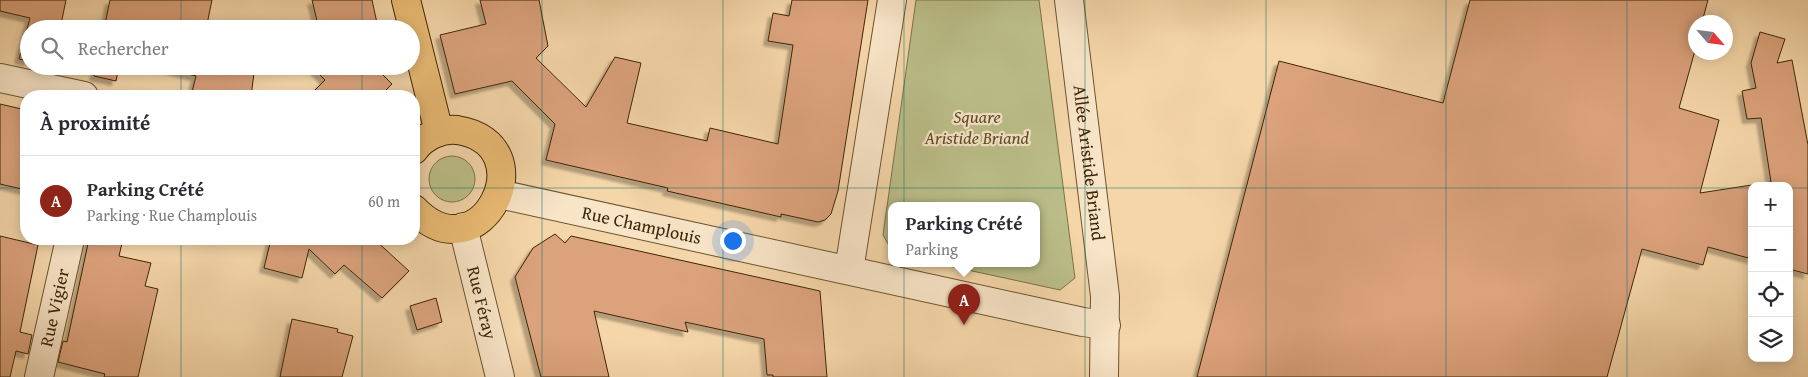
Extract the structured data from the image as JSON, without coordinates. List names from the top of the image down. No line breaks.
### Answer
{"streets":{"street":["Allée Aristide Briand","Rue Champlouis","Rue Féray","Rue Vigier"]},"crossings":[["Allée Aristide Briand","Rue Champlouis"]],"parks":["Square Aristide Briand"],"north":"bottom right","page":{"search":"Rechercher","heading":"À proximité","list":[{"mark":"A","name":"Parking Crété","note":"Parking · Rue Champlouis","value":"60 m"}],"map_buttons":["+","−"],"popup":["Parking Crété","Parking"],"pins":"A"}}
